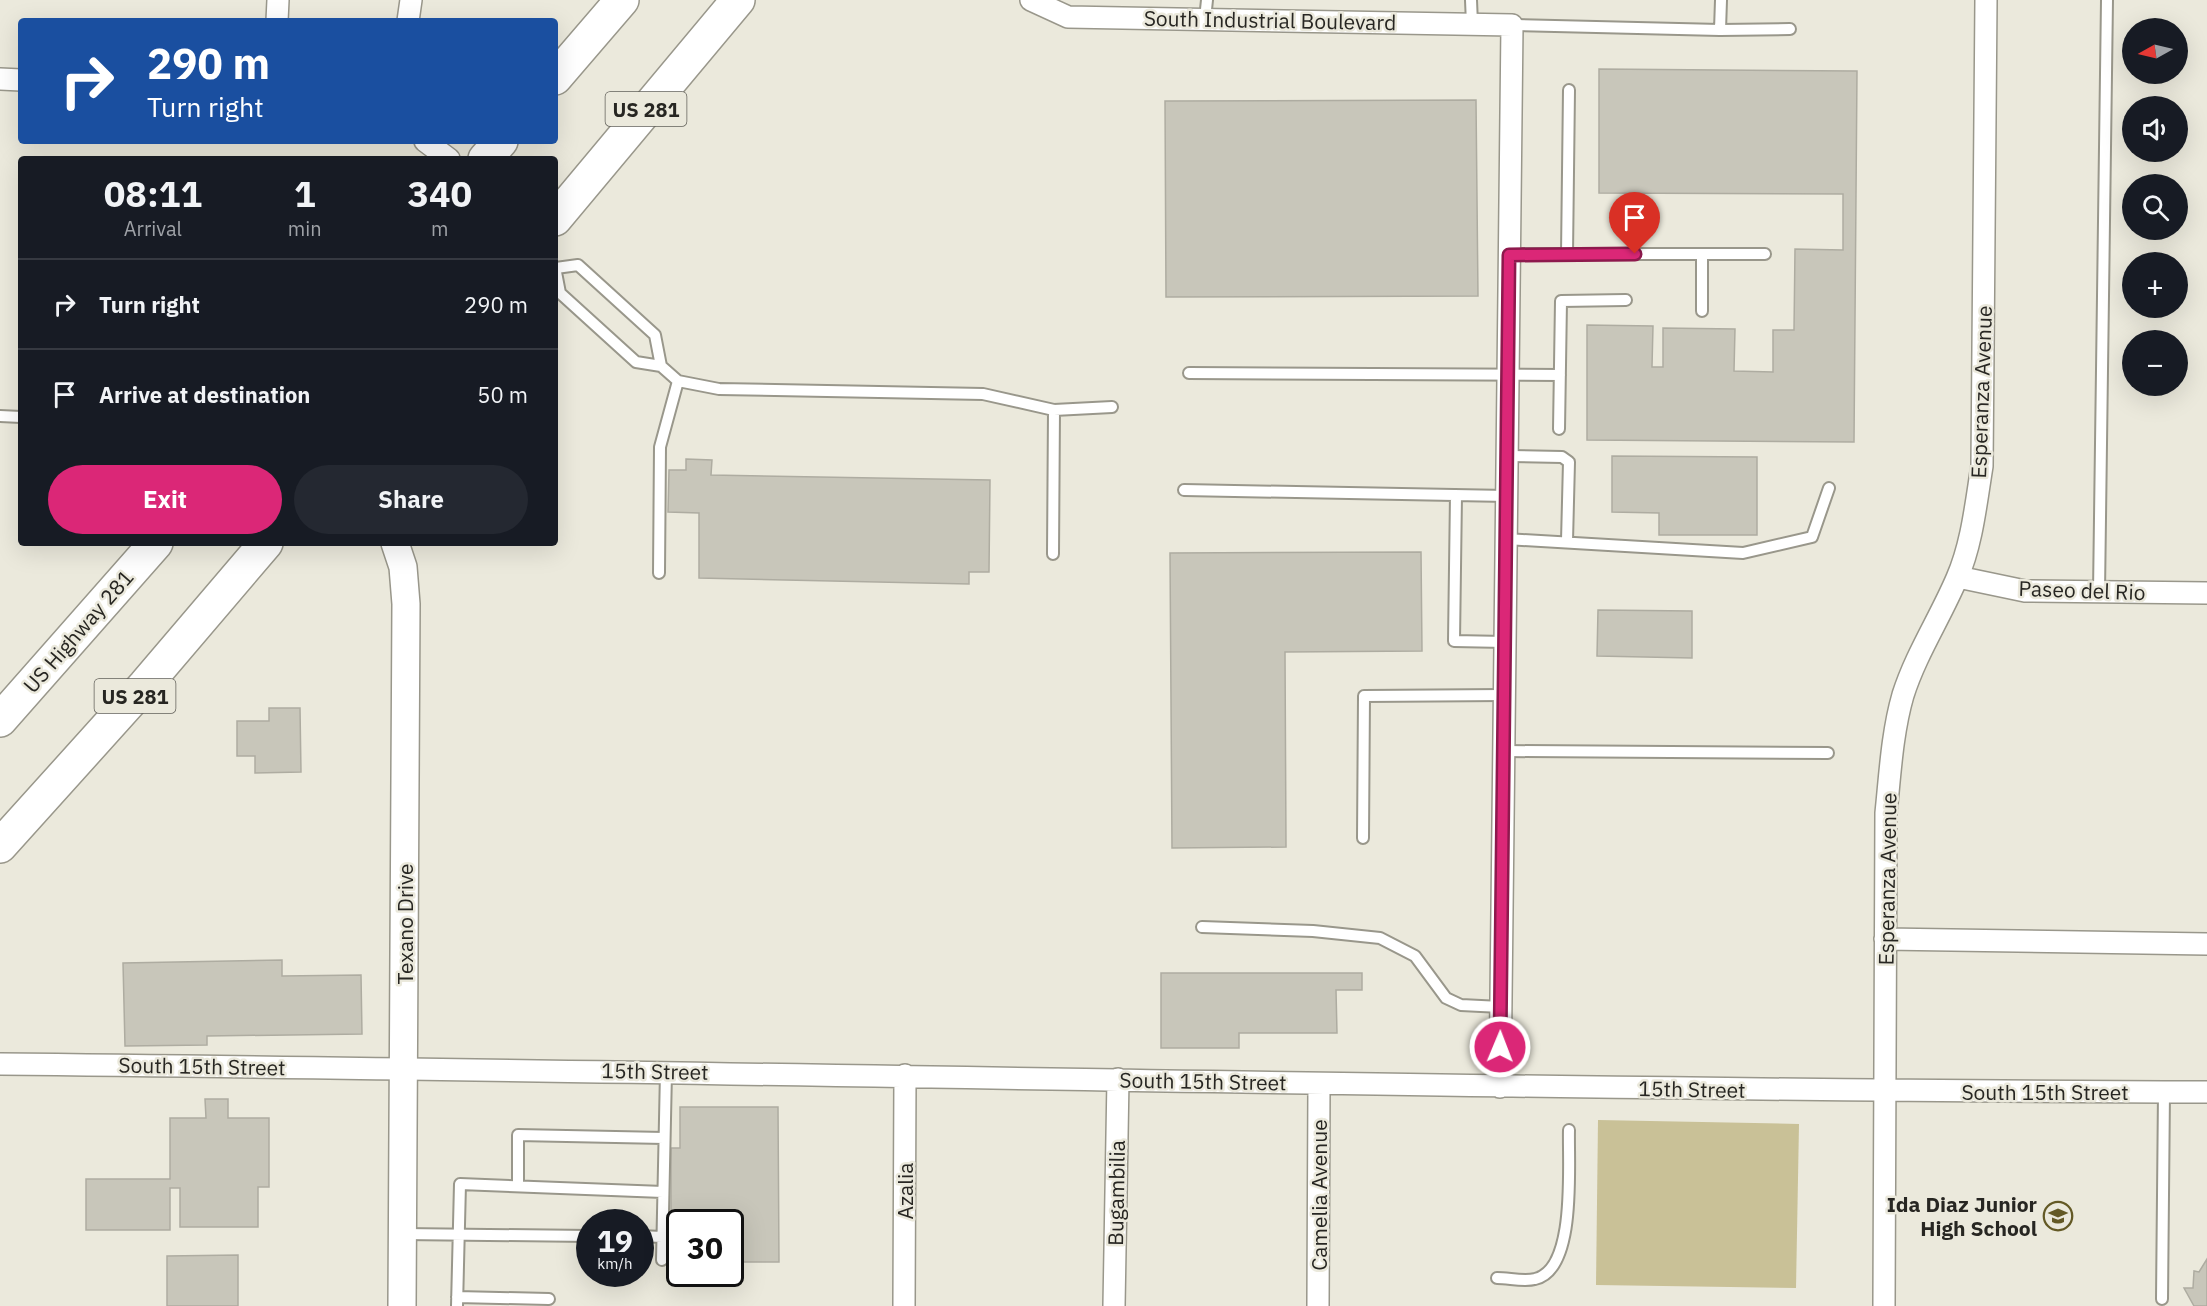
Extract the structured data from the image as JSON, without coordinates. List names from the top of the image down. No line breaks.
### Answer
{"streets":{"main road":["US 281","US Highway 281"],"street":["South Industrial Boulevard","Esperanza Avenue","Paseo del Rio","Texano Drive","South 15th Street","15th Street","Azalia","Bugambilia","Camelia Avenue"]},"crossings":[["Esperanza Avenue","Paseo del Rio"],["Esperanza Avenue","South 15th Street"],["Esperanza Avenue","15th Street"],["Texano Drive","South 15th Street"],["Texano Drive","15th Street"],["South 15th Street","15th Street"],["South 15th Street","Azalia"],["South 15th Street","Bugambilia"],["South 15th Street","Camelia Avenue"],["15th Street","Azalia"]],"places":{"school or university":["Ida Diaz Junior High School"]},"north":"left","page":{"map_buttons":["+","−"],"turn":["290 m","Turn right"],"eta":["08:11","Arrival","1","min","340","m"],"list":[{"name":"Turn right","value":"290 m"},{"name":"Arrive at destination","value":"50 m"}],"buttons":["Exit","Share"],"speed":"19 km/h","limit":"30"}}
